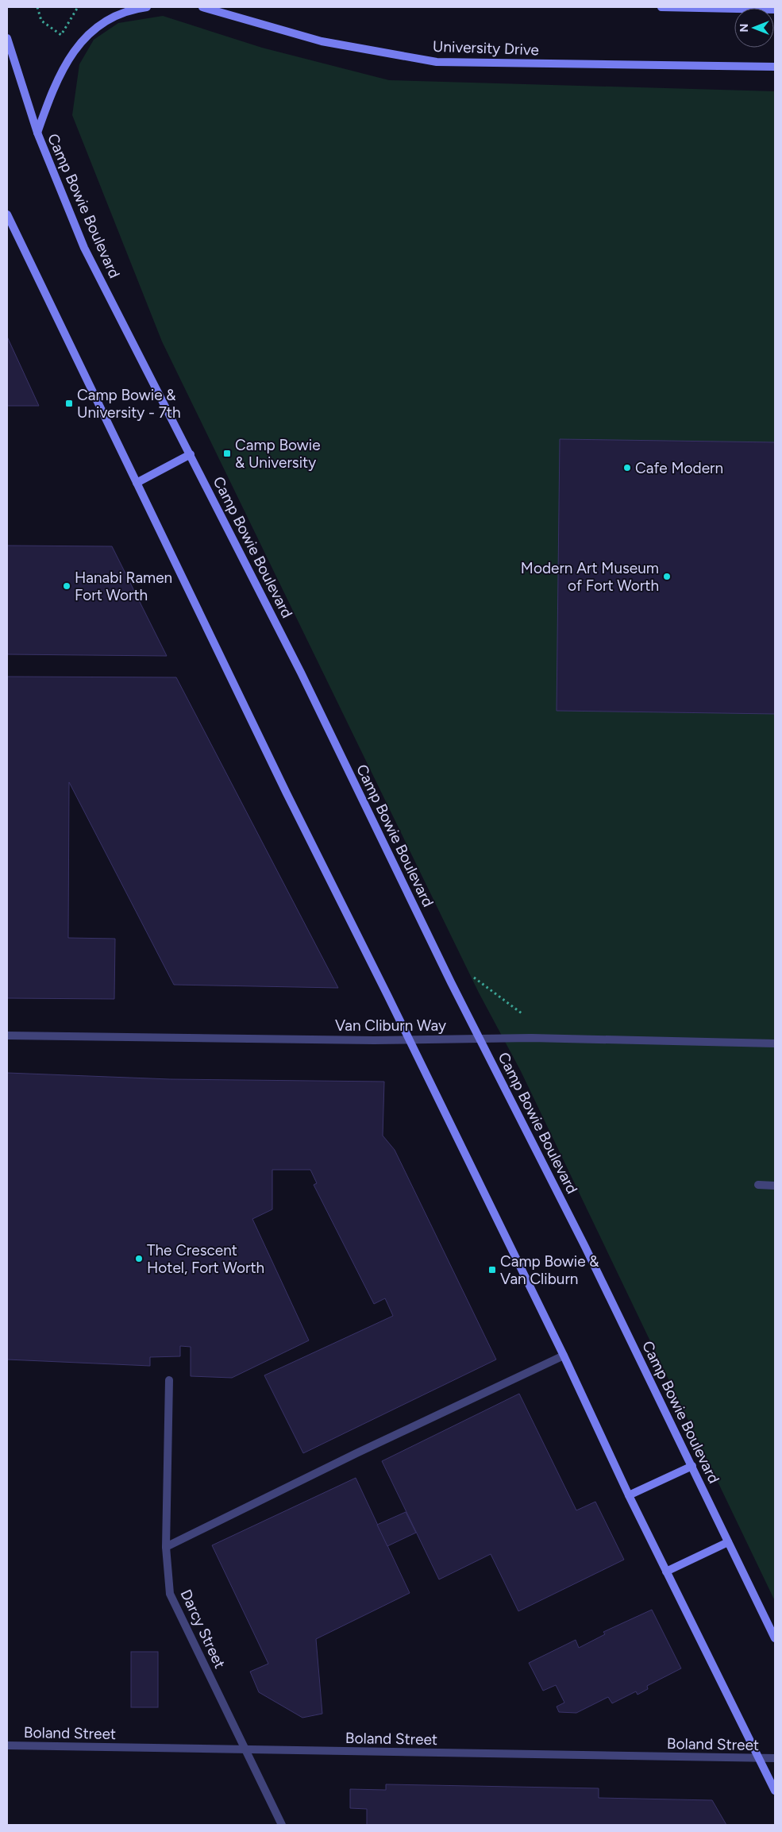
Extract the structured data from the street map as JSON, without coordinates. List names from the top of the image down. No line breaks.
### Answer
{"streets":{"main road":["University Drive","Camp Bowie Boulevard"],"street":["Van Cliburn Way","Darcy Street","Boland Street"]},"crossings":[["Camp Bowie Boulevard","Van Cliburn Way"],["Darcy Street","Boland Street"]],"places":{"transit":["Camp Bowie & University - 7th","Camp Bowie & University","Camp Bowie & Van Cliburn"],"other":["Cafe Modern","Modern Art Museum of Fort Worth","Hanabi Ramen Fort Worth","The Crescent Hotel, Fort Worth"]},"north":"left"}
